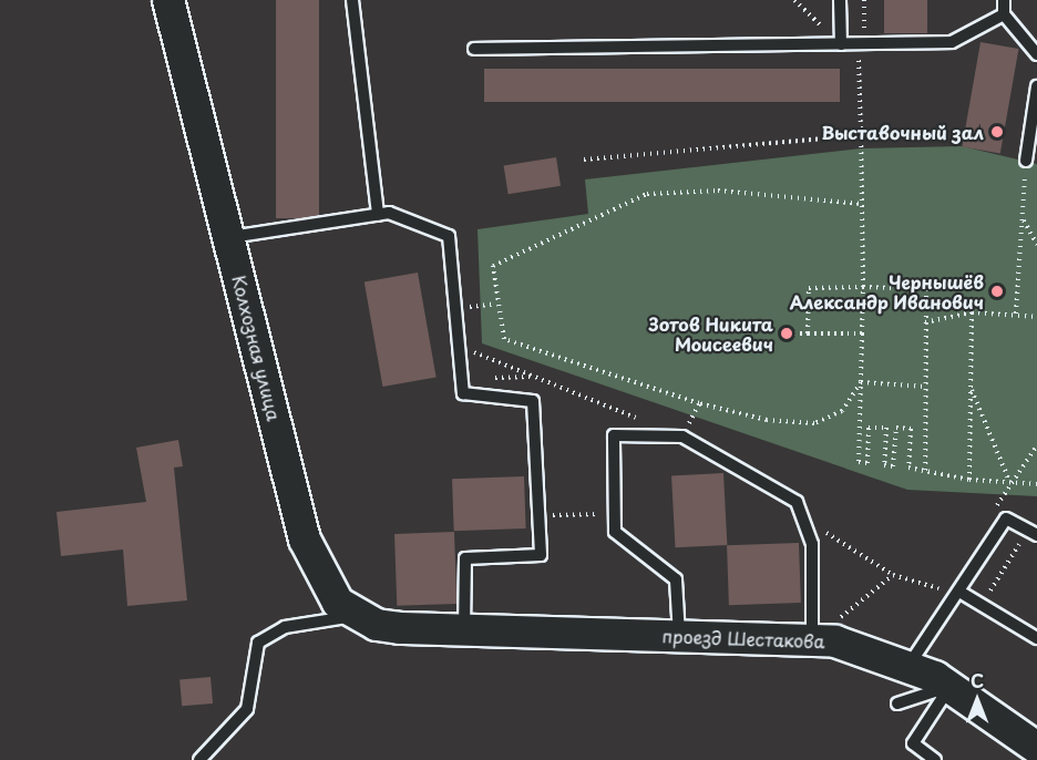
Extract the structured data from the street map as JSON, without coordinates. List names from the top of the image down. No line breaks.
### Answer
{"streets":{"street":["Колхозная улица","проезд Шестакова"]},"crossings":[["Колхозная улица","проезд Шестакова"]],"places":["Выставочный зал","Чернышёв Александр Иванович","Зотов Никита Моисеевич"],"north":"top"}
